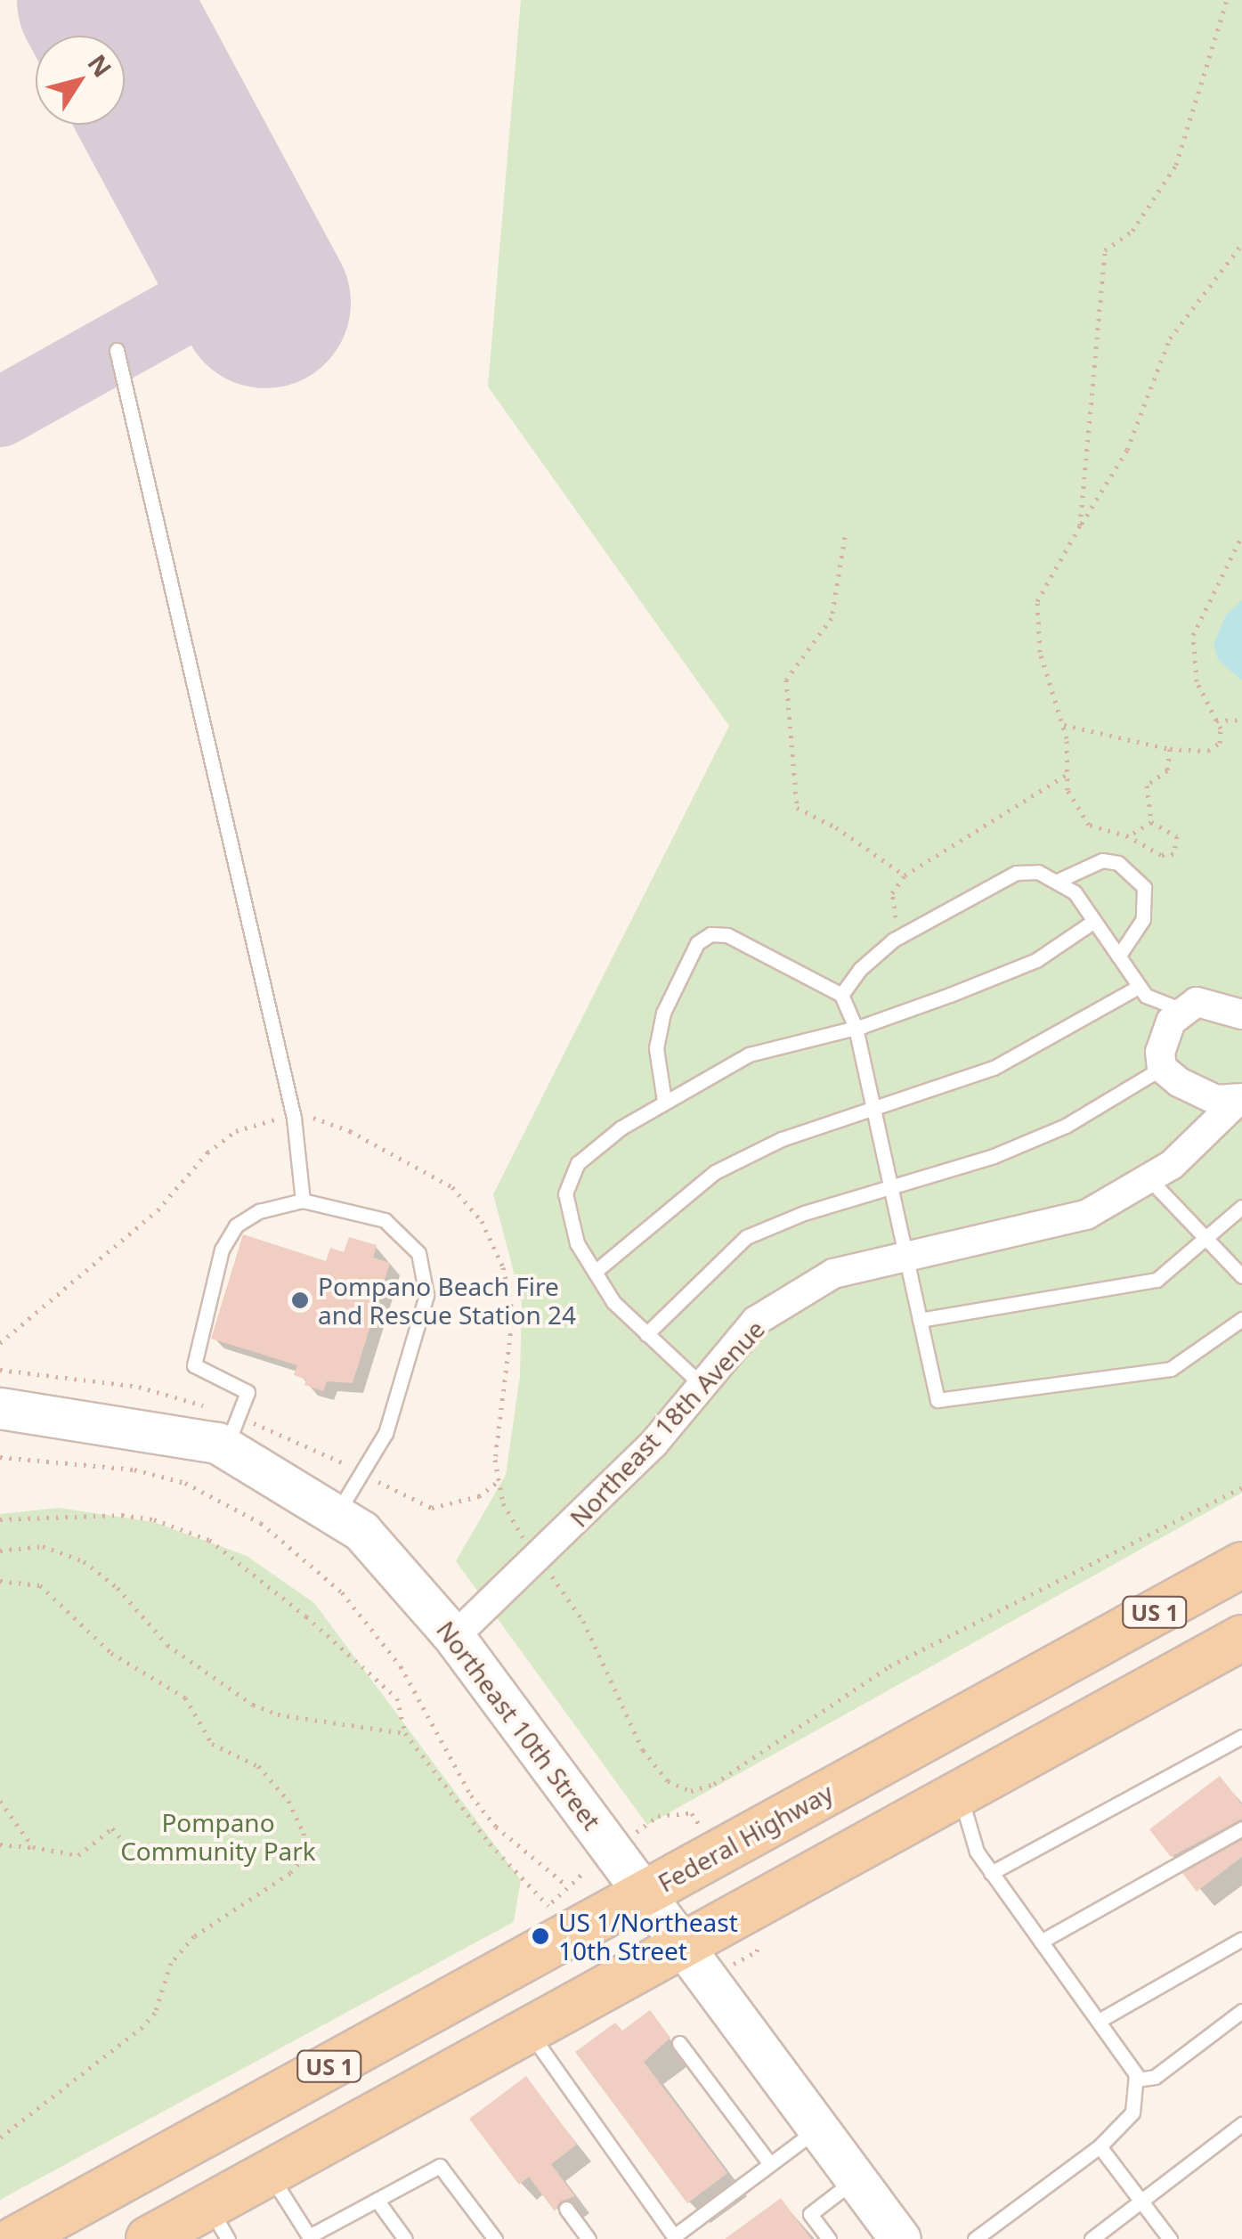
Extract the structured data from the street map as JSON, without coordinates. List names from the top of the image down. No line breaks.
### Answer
{"streets":{"main road":["US 1","Federal Highway"],"street":["Northeast 18th Avenue","Northeast 10th Street"]},"crossings":[["Northeast 18th Avenue","Northeast 10th Street"],["US 1","Northeast 10th Street"],["Northeast 10th Street","Federal Highway"]],"parks":["Pompano Community Park"],"places":["Pompano Beach Fire and Rescue Station 24","US 1/Northeast 10th Street"],"north":"top right"}
